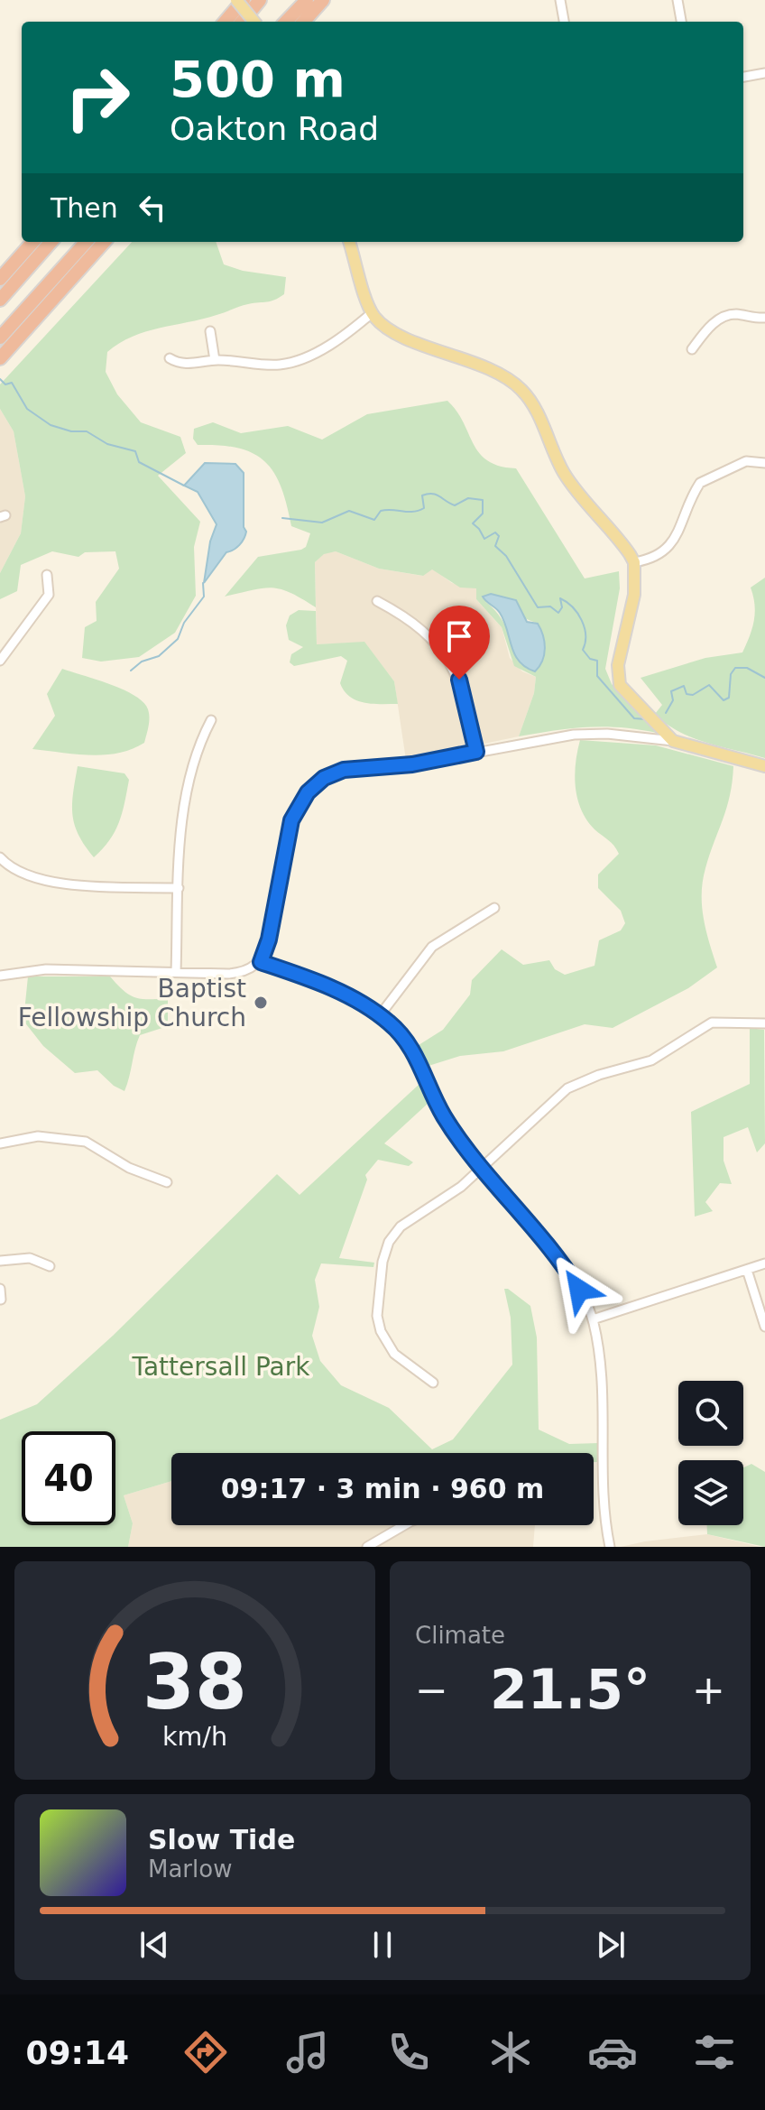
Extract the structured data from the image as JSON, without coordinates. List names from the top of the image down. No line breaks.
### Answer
{"parks":["Tattersall Park"],"places":["Baptist Fellowship Church"],"page":{"turn":["500 m","Oakton Road"],"then":"Then","limit":"40","trip":"09:17 · 3 min · 960 m","tile":"Climate","heat":["−","21.5°","+"],"song":["Slow Tide","Marlow"],"tabs":"09:14","gauge":["38","km/h"]}}
